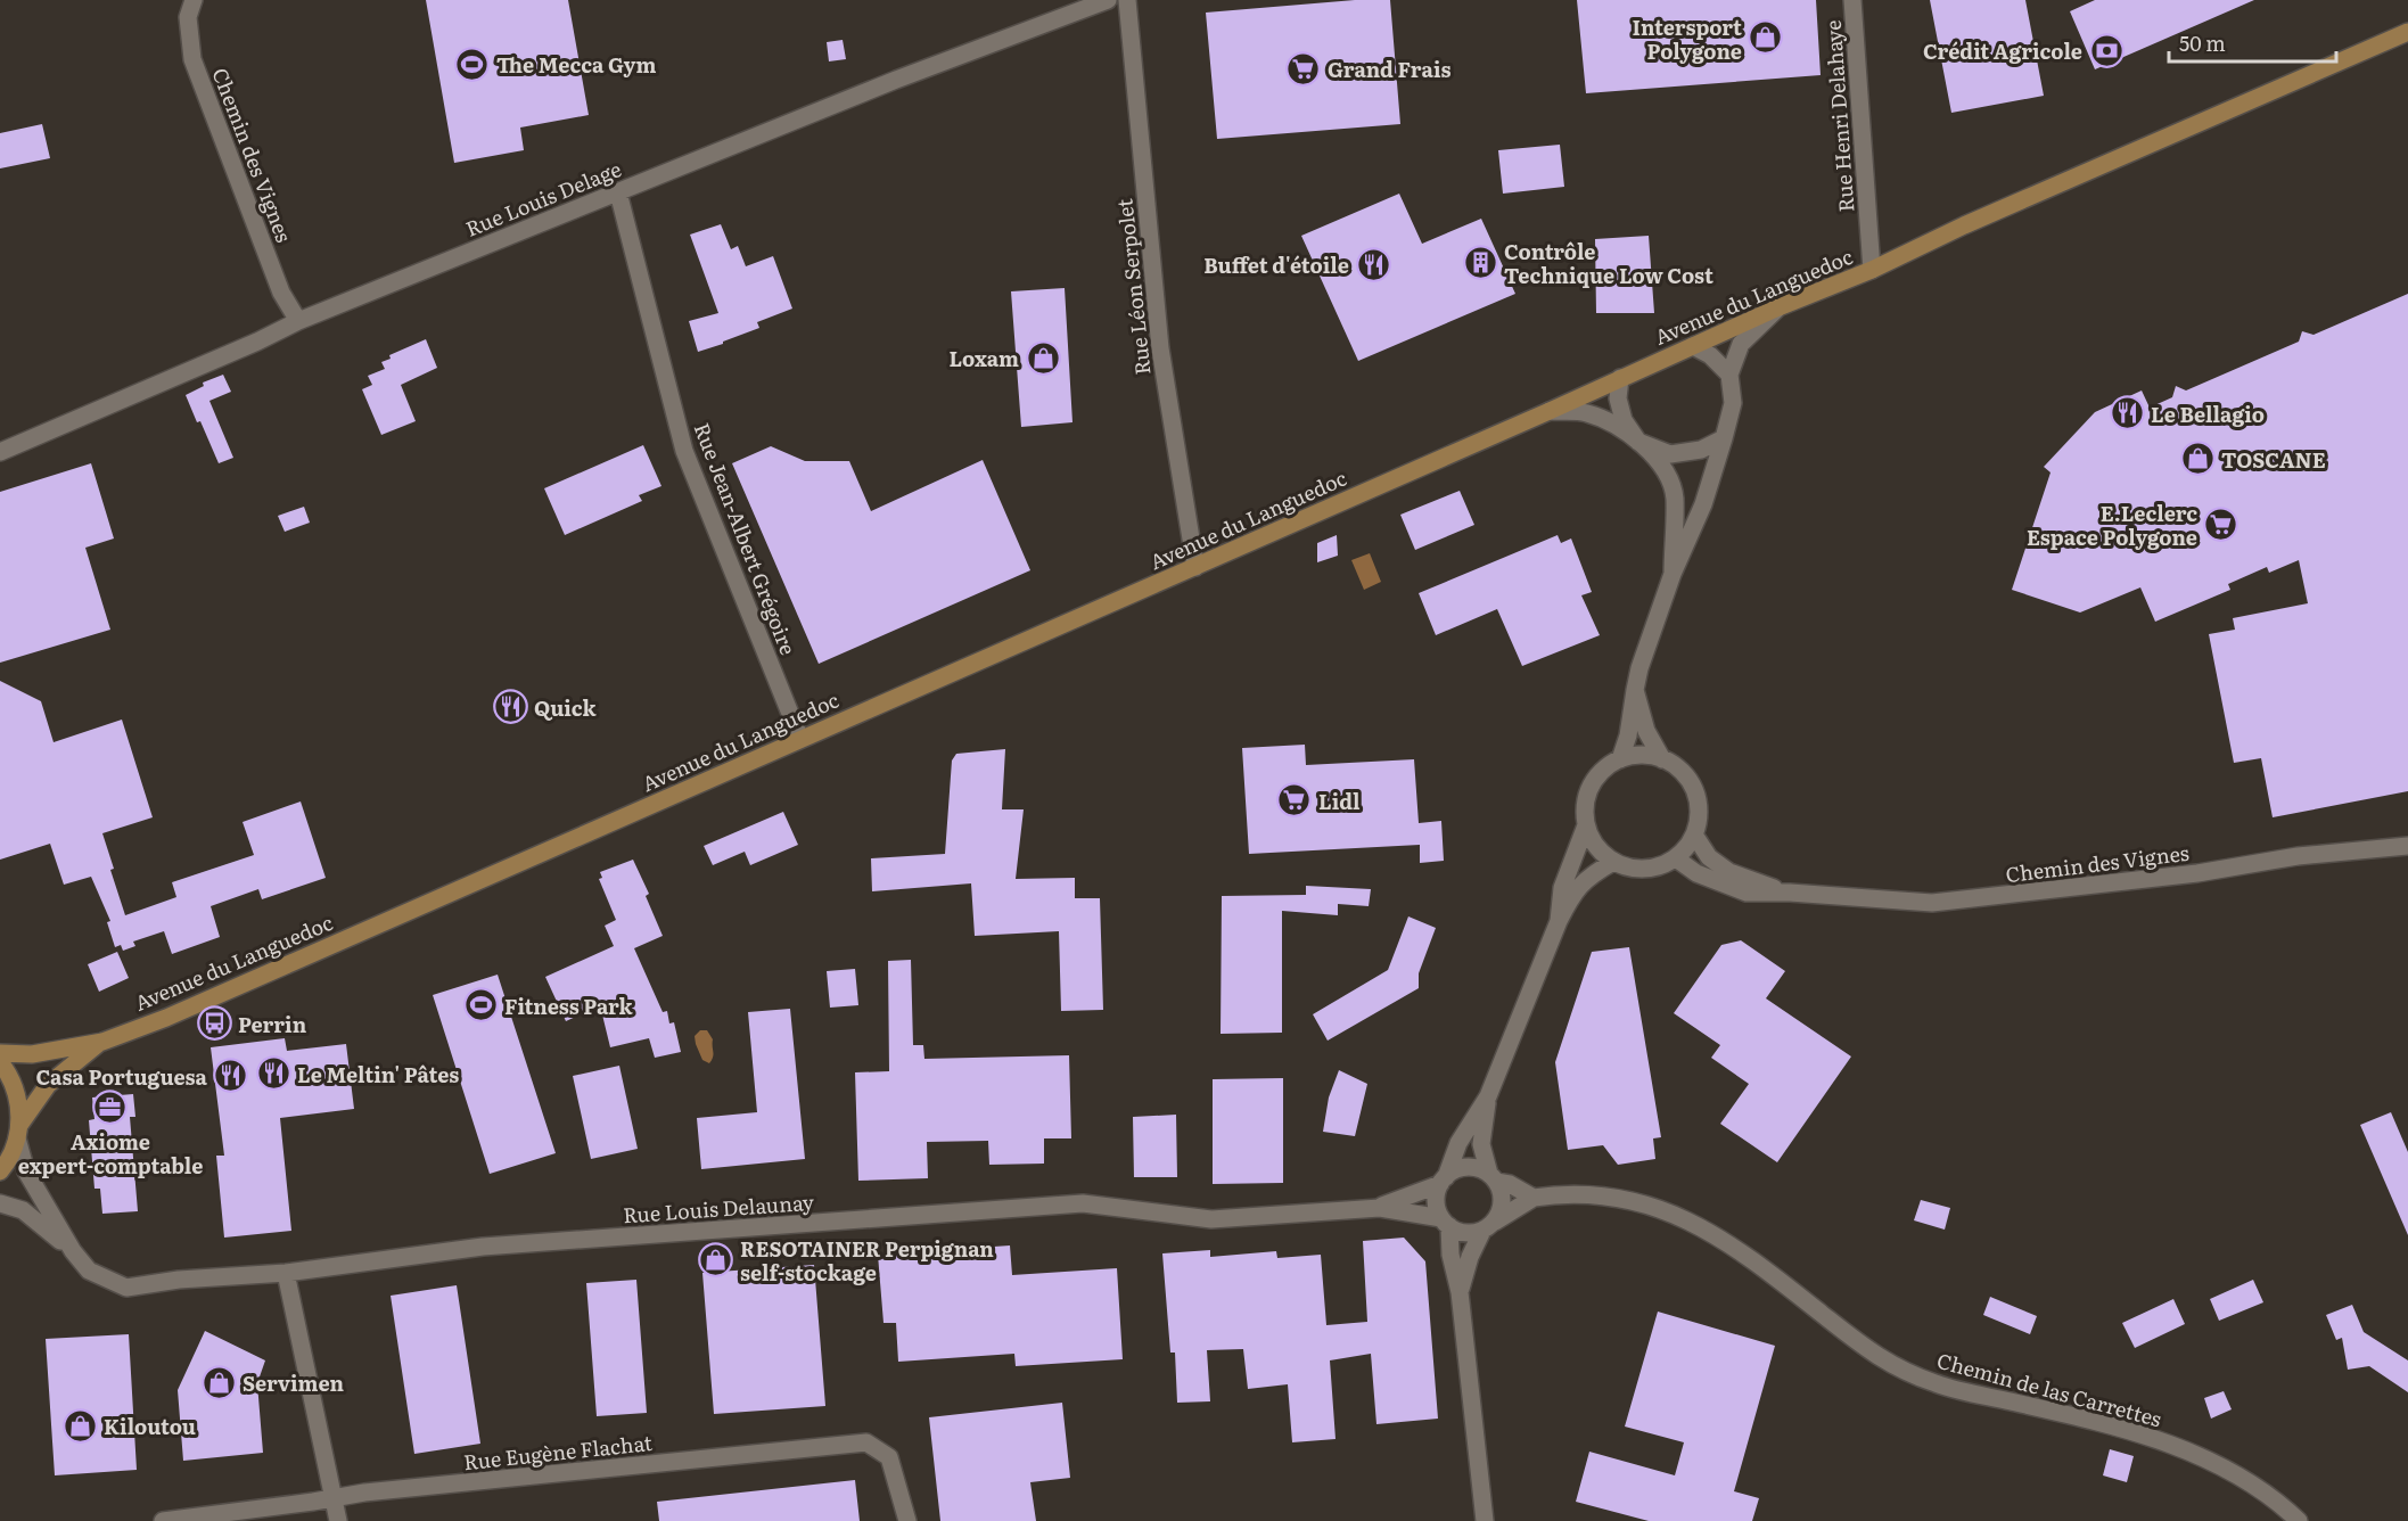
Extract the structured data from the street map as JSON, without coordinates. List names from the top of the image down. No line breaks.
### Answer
{"streets":{"main road":["Avenue du Languedoc"],"street":["Rue Henri Delahaye","Chemin des Vignes","Rue Louis Delage","Rue Léon Serpolet","Rue Jean-Albert Grégoire","Rue Louis Delaunay","Chemin de las Carrettes","Rue Eugène Flachat"]},"crossings":[["Rue Henri Delahaye","Avenue du Languedoc"],["Chemin des Vignes","Rue Louis Delage"],["Rue Louis Delage","Rue Jean-Albert Grégoire"],["Rue Léon Serpolet","Avenue du Languedoc"],["Avenue du Languedoc","Rue Jean-Albert Grégoire"],["Rue Louis Delaunay","Chemin de las Carrettes"]],"places":{"shop":["Intersport Polygone","Loxam","TOSCANE","RESOTAINER Perpignan self-stockage","Servimen","Kiloutou"],"bank":["Crédit Agricole"],"sports":["The Mecca Gym","Fitness Park"],"supermarket":["Grand Frais","E.Leclerc Espace Polygone","Lidl"],"building":["Contrôle Technique Low Cost"],"restaurant":["Buffet d'étoile","Le Bellagio","Quick","Le Meltin' Pâtes","Casa Portuguesa"],"bus stop":["Perrin"],"office":["Axiome expert-comptable"]},"scale_bar":"50 m"}
